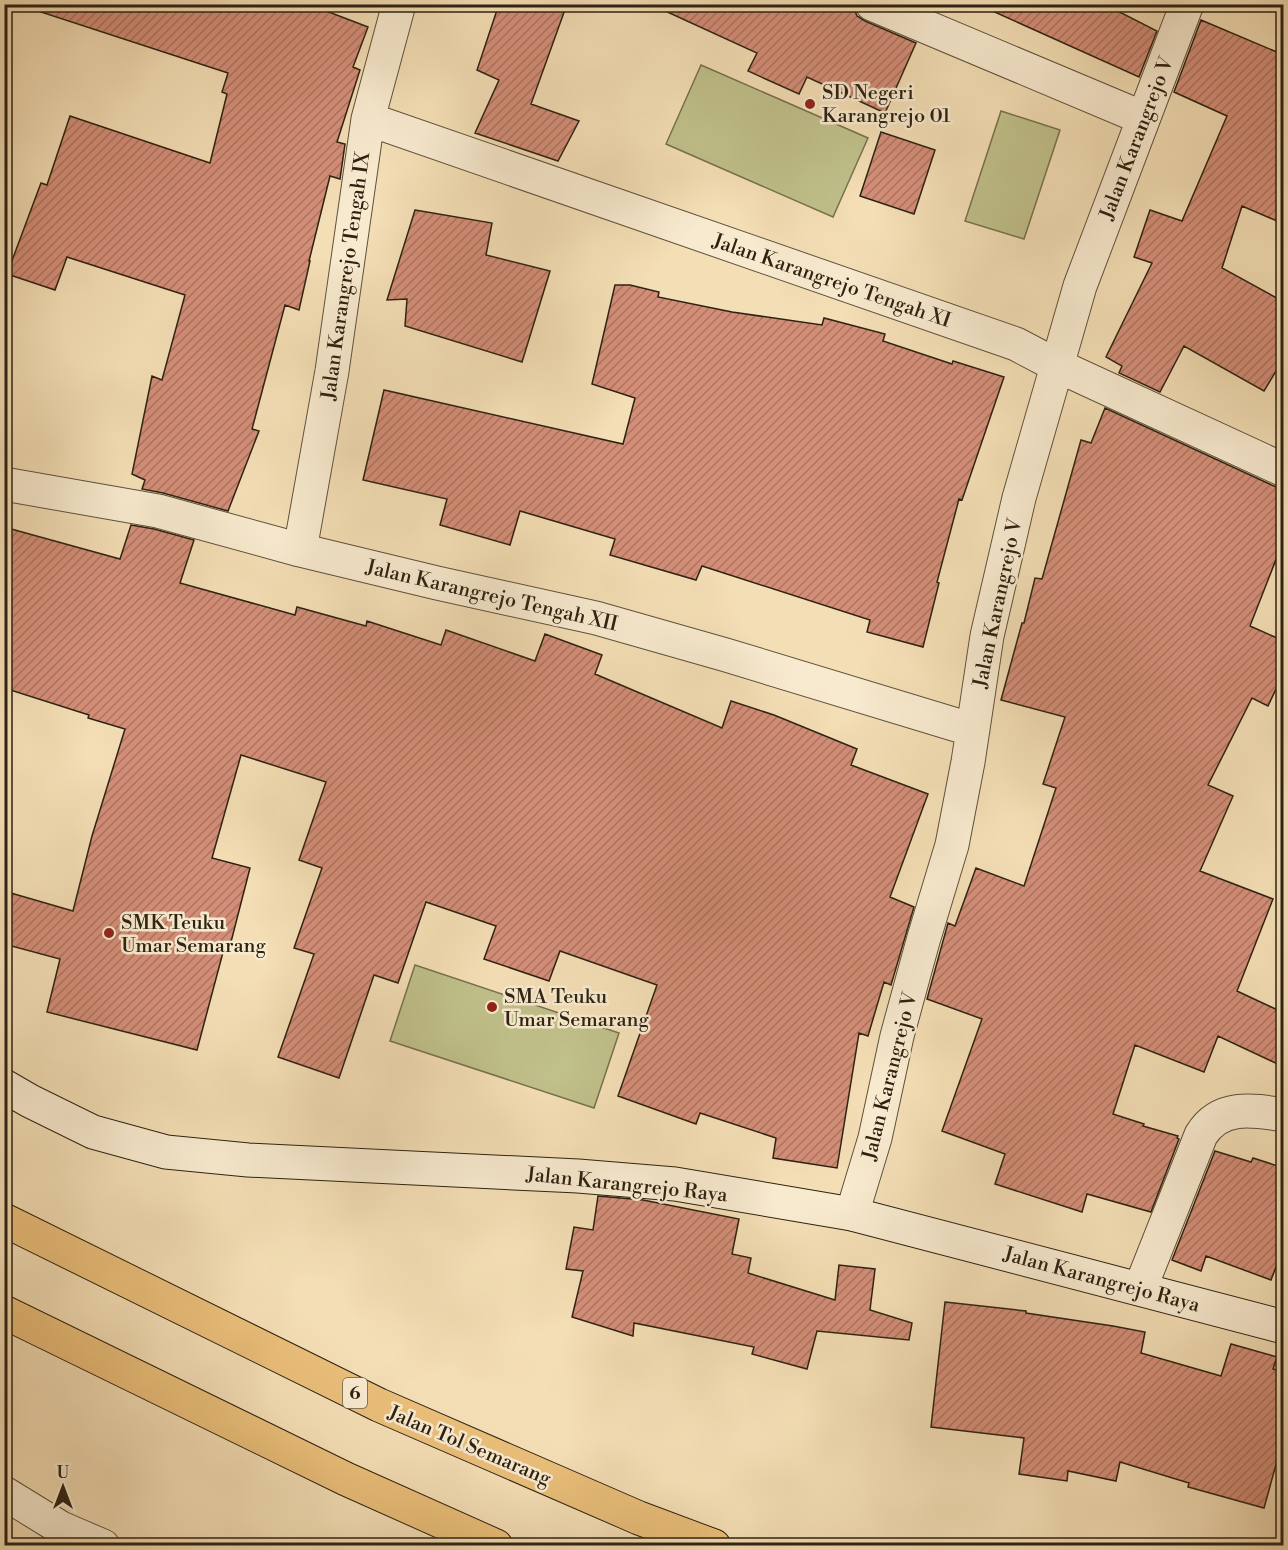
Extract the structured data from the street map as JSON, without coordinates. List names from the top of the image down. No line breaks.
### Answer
{"streets":{"highway":["6","Jalan Tol Semarang"],"street":["Jalan Karangrejo V","Jalan Karangrejo Tengah IX","Jalan Karangrejo Tengah XI","Jalan Karangrejo Tengah XII","Jalan Karangrejo Raya"]},"crossings":[["Jalan Karangrejo V","Jalan Karangrejo Tengah XI"],["Jalan Karangrejo V","Jalan Karangrejo Tengah XII"],["Jalan Karangrejo V","Jalan Karangrejo Raya"],["Jalan Karangrejo Tengah IX","Jalan Karangrejo Tengah XI"],["Jalan Karangrejo Tengah IX","Jalan Karangrejo Tengah XII"]],"places":["SD Negeri Karangrejo 01","SMK Teuku Umar Semarang","SMA Teuku Umar Semarang"],"north":"top"}
